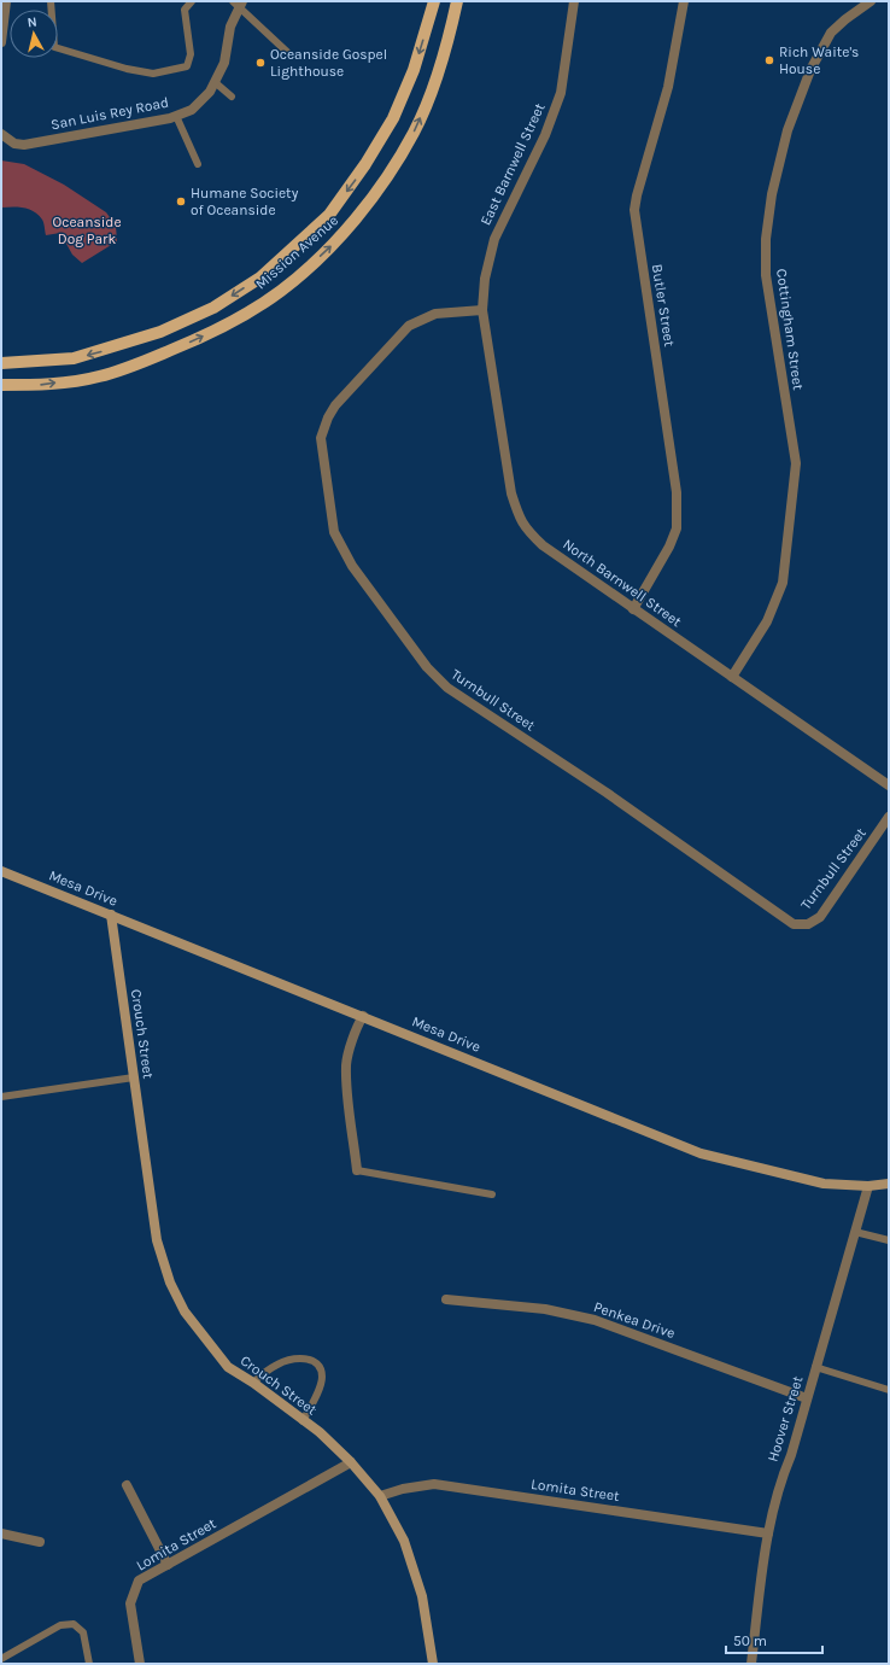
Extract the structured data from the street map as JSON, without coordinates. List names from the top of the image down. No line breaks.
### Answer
{"streets":{"main road":["Mission Avenue","Mesa Drive","Crouch Street"],"street":["San Luis Rey Road","East Barnwell Street","Butler Street","Cottingham Street","North Barnwell Street","Turnbull Street","Penkea Drive","Hoover Street","Lomita Street"]},"crossings":[["East Barnwell Street","North Barnwell Street"],["East Barnwell Street","Turnbull Street"],["Butler Street","North Barnwell Street"],["Cottingham Street","North Barnwell Street"],["North Barnwell Street","Turnbull Street"],["Mesa Drive","Crouch Street"],["Mesa Drive","Hoover Street"],["Crouch Street","Lomita Street"],["Penkea Drive","Hoover Street"],["Hoover Street","Lomita Street"]],"parks":["Oceanside Dog Park"],"places":["Rich Waite's House","Oceanside Gospel Lighthouse","Humane Society of Oceanside"],"scale_bar":"50 m","north":"top"}
